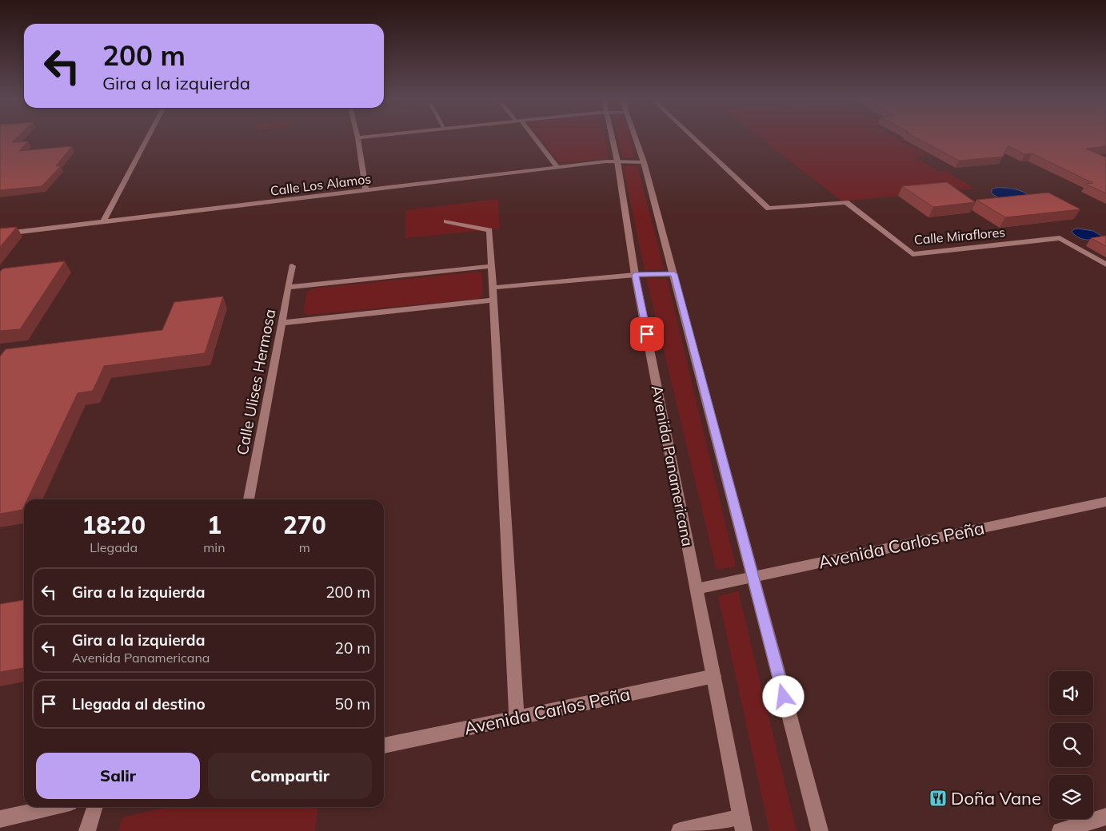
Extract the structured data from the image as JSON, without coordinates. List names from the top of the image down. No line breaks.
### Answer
{"streets":{"street":["Calle Los Alamos","Calle Miraflores","Calle Ulises Hermosa","Avenida Panamericana","Avenida Carlos Peña"]},"crossings":[["Calle Los Alamos","Avenida Panamericana"],["Avenida Panamericana","Avenida Carlos Peña"]],"places":{"restaurant":["Doña Vane"]},"page":{"turn":["200 m","Gira a la izquierda"],"eta":["18:20","Llegada","1","min","270","m"],"list":[{"name":"Gira a la izquierda","value":"200 m"},{"name":"Gira a la izquierda","note":"Avenida Panamericana","value":"20 m"},{"name":"Llegada al destino","value":"50 m"}],"buttons":["Salir","Compartir"]}}
